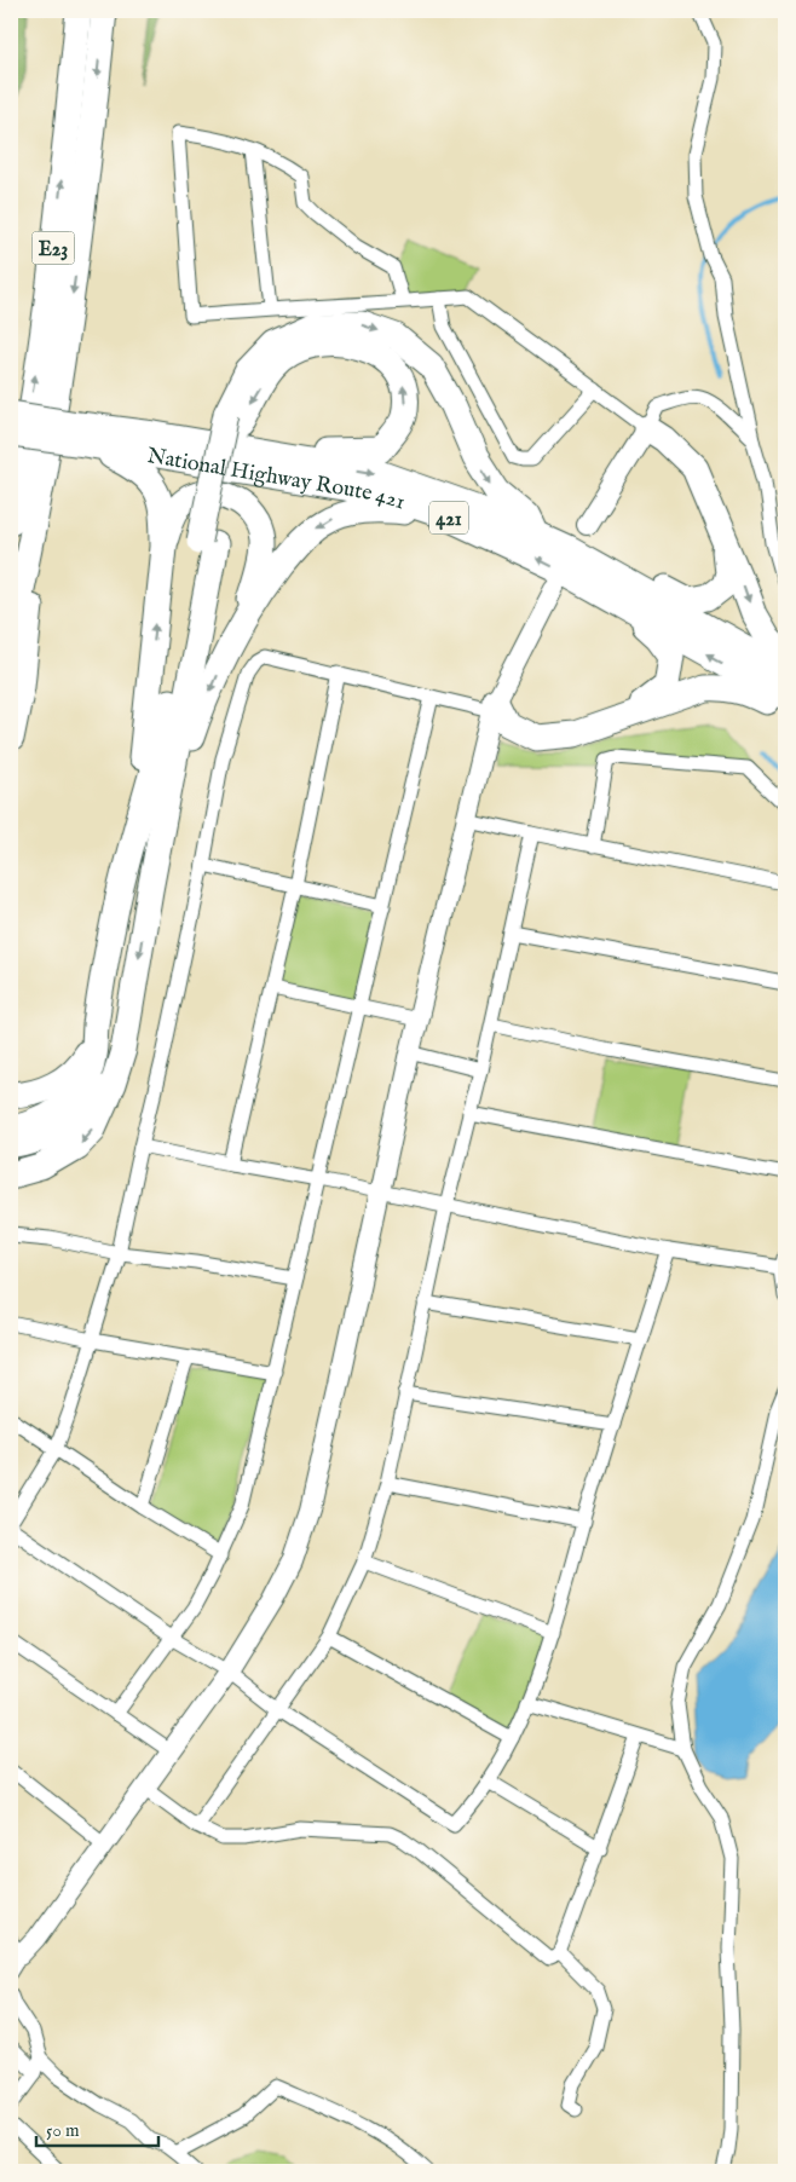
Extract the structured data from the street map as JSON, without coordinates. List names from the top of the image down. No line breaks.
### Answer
{"streets":{"highway":["E23","National Highway Route 421","421"]},"scale_bar":"50 m"}
